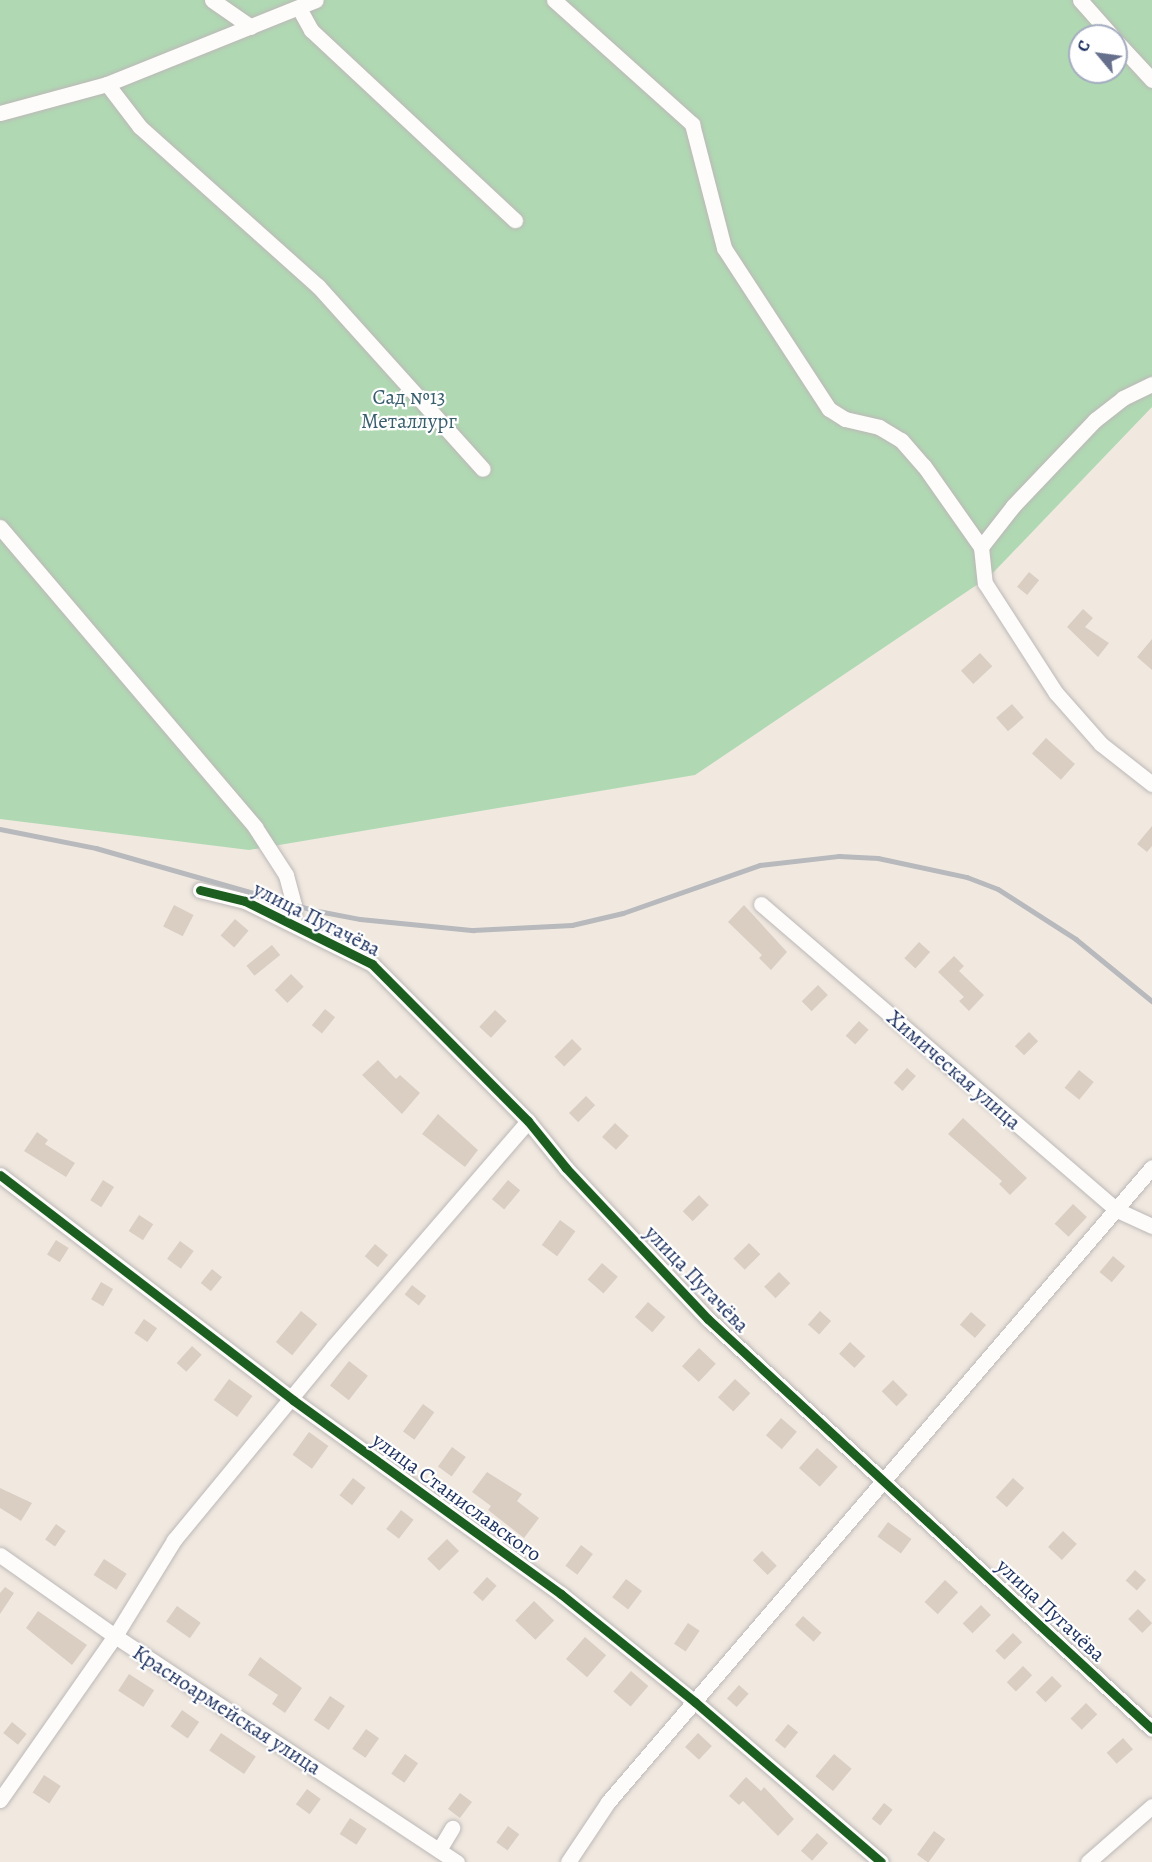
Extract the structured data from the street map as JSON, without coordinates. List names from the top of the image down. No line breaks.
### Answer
{"streets":{"street":["улица Пугачёва","Химическая улица","улица Станиславского","Красноармейская улица"]},"parks":["Сад №13 Металлург"],"north":"top left"}
